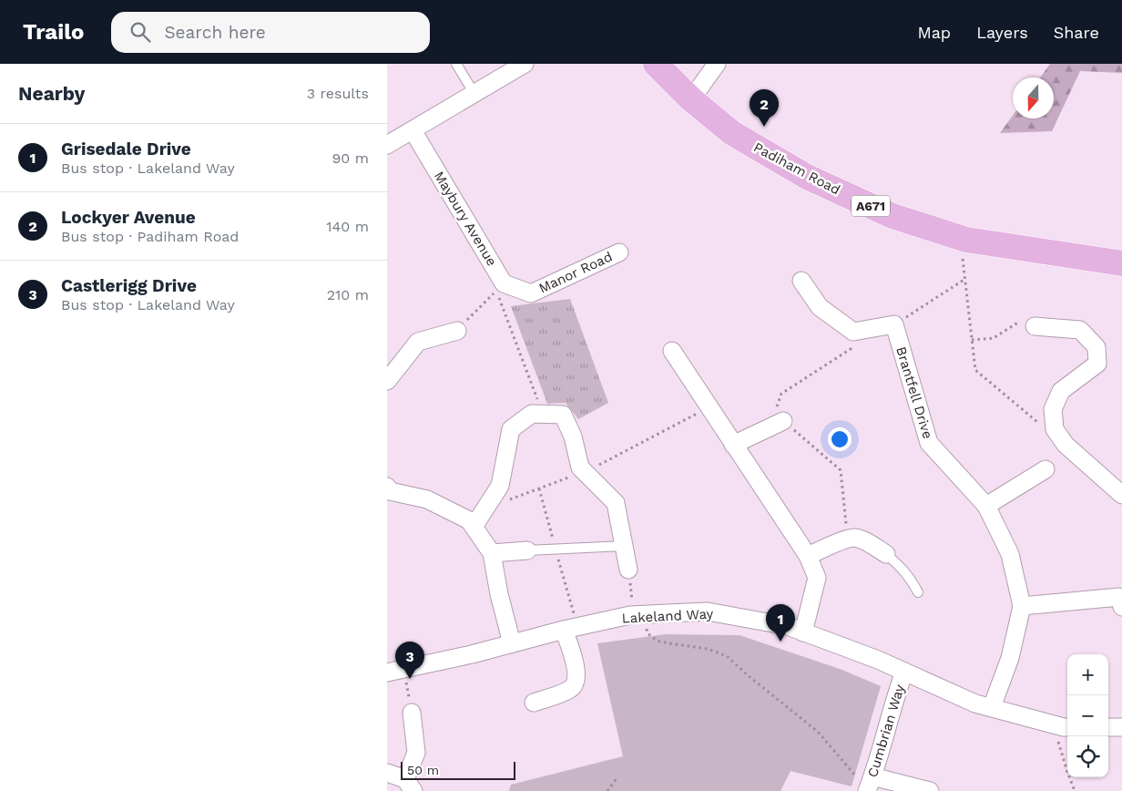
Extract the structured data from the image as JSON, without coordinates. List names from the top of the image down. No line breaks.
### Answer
{"streets":{"main road":["Padiham Road","A671"],"street":["Maybury Avenue","Manor Road","Brantfell Drive","Lakeland Way","Cumbrian Way"]},"crossings":[["Maybury Avenue","Manor Road"],["Brantfell Drive","Lakeland Way"],["Lakeland Way","Cumbrian Way"]],"scale_bar":"50 m","north":"bottom","page":{"header":"Trailo","search":"Search here","nav":["Map","Layers","Share"],"heading":["Nearby","3 results"],"pins":["2","1","3"],"list":[{"mark":"1","name":"Grisedale Drive","note":"Bus stop · Lakeland Way","value":"90 m"},{"mark":"2","name":"Lockyer Avenue","note":"Bus stop · Padiham Road","value":"140 m"},{"mark":"3","name":"Castlerigg Drive","note":"Bus stop · Lakeland Way","value":"210 m"}],"map_buttons":["+","−"],"scale":"50 m"}}
